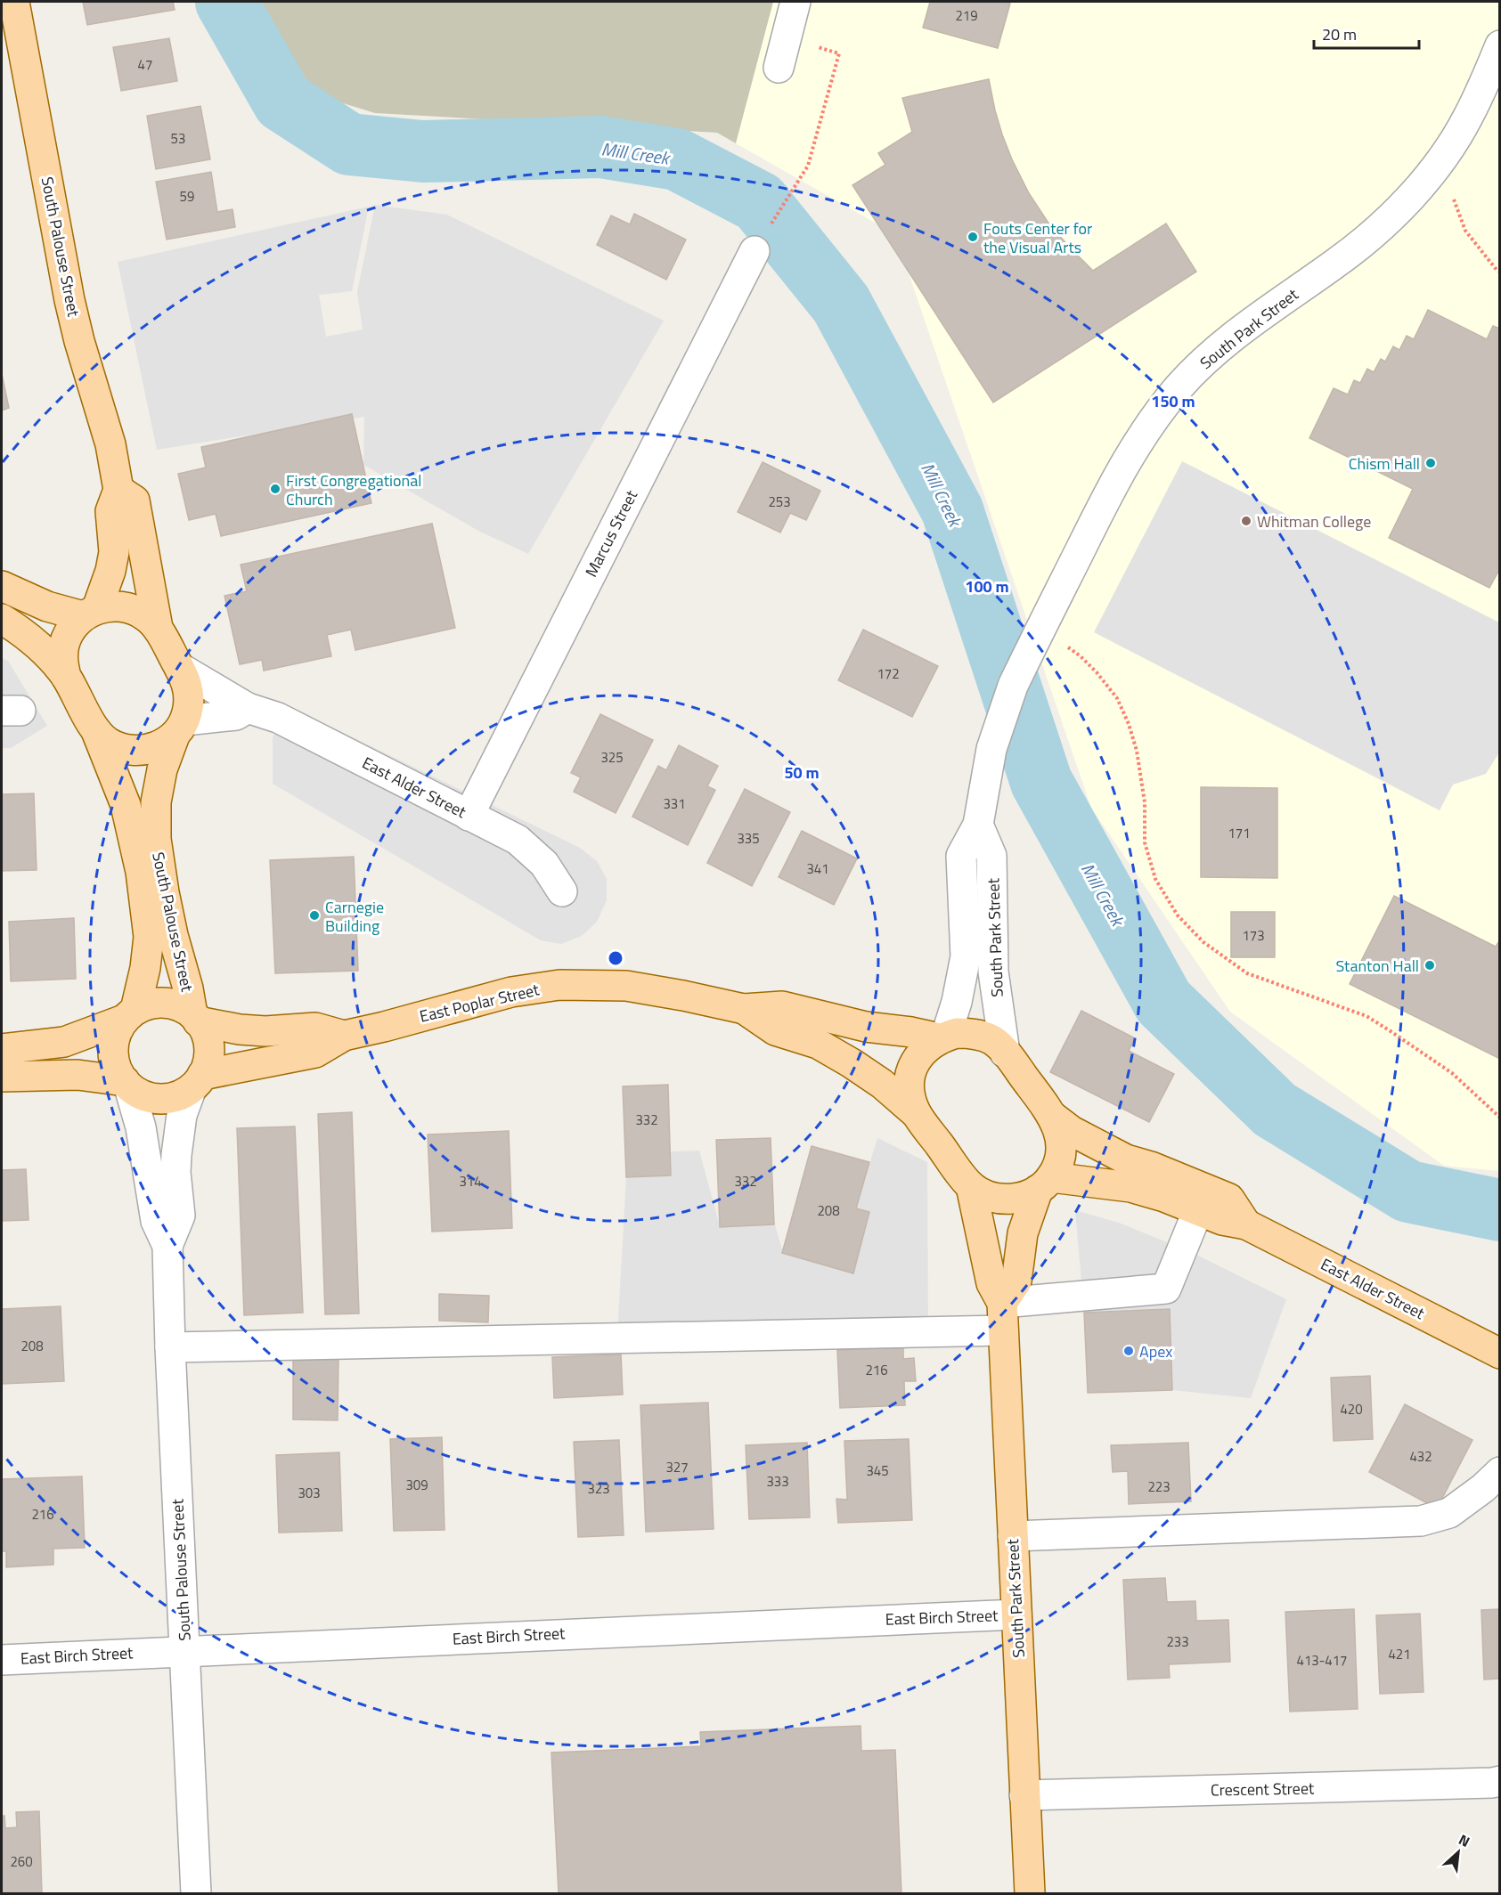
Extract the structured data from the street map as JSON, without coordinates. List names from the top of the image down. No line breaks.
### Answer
{"streets":{"main road":["South Palouse Street","South Park Street","East Alder Street","East Poplar Street"],"street":["Marcus Street","East Birch Street","Crescent Street"]},"crossings":[["South Palouse Street","East Alder Street"],["South Palouse Street","East Poplar Street"],["South Palouse Street","East Birch Street"],["South Park Street","East Alder Street"],["South Park Street","East Poplar Street"],["South Park Street","East Birch Street"],["South Park Street","Crescent Street"],["Marcus Street","East Alder Street"],["East Alder Street","East Poplar Street"]],"water":["Mill Creek"],"places":["Fouts Center for the Visual Arts","Chism Hall","First Congregational Church","Whitman College","Carnegie Building","Stanton Hall","Apex"],"house_numbers":["219","47","53","59","253","172","325","331","171","335","341","173","332","314","332","208","208","216","420","432","327","345","333","309","223","323","303","216","233","421","413-417","260"],"scale_bar":"20 m","north":"top right","rings":["150 m","100 m","50 m"]}
